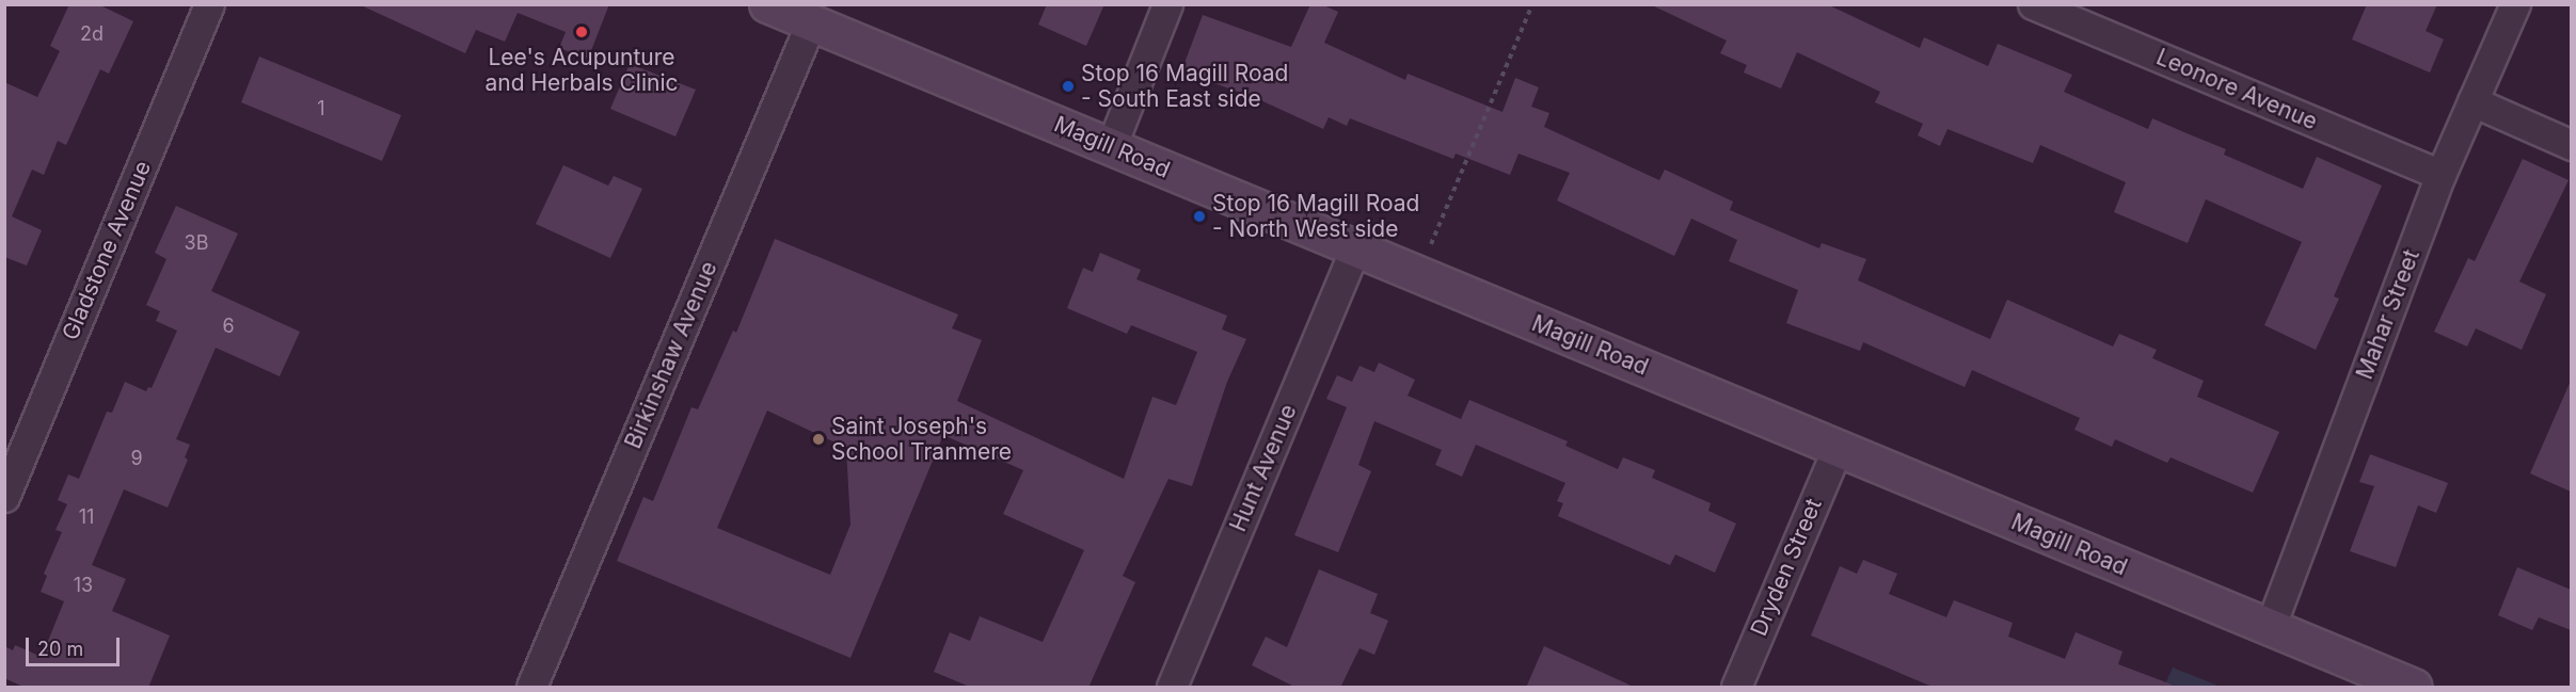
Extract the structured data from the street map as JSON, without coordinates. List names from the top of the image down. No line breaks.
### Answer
{"streets":{"main road":["Magill Road"],"street":["Leonore Avenue","Gladstone Avenue","Mahar Street","Birkinshaw Avenue","Hunt Avenue","Dryden Street"]},"crossings":[["Leonore Avenue","Mahar Street"],["Magill Road","Mahar Street"],["Magill Road","Birkinshaw Avenue"],["Magill Road","Hunt Avenue"],["Magill Road","Dryden Street"]],"places":["Lee's Acupunture and Herbals Clinic","Stop 16 Magill Road - South East side","Stop 16 Magill Road - North West side","Saint Joseph's School Tranmere"],"house_numbers":["2d","1","3B","6","9","11","13"],"scale_bar":"20 m"}
